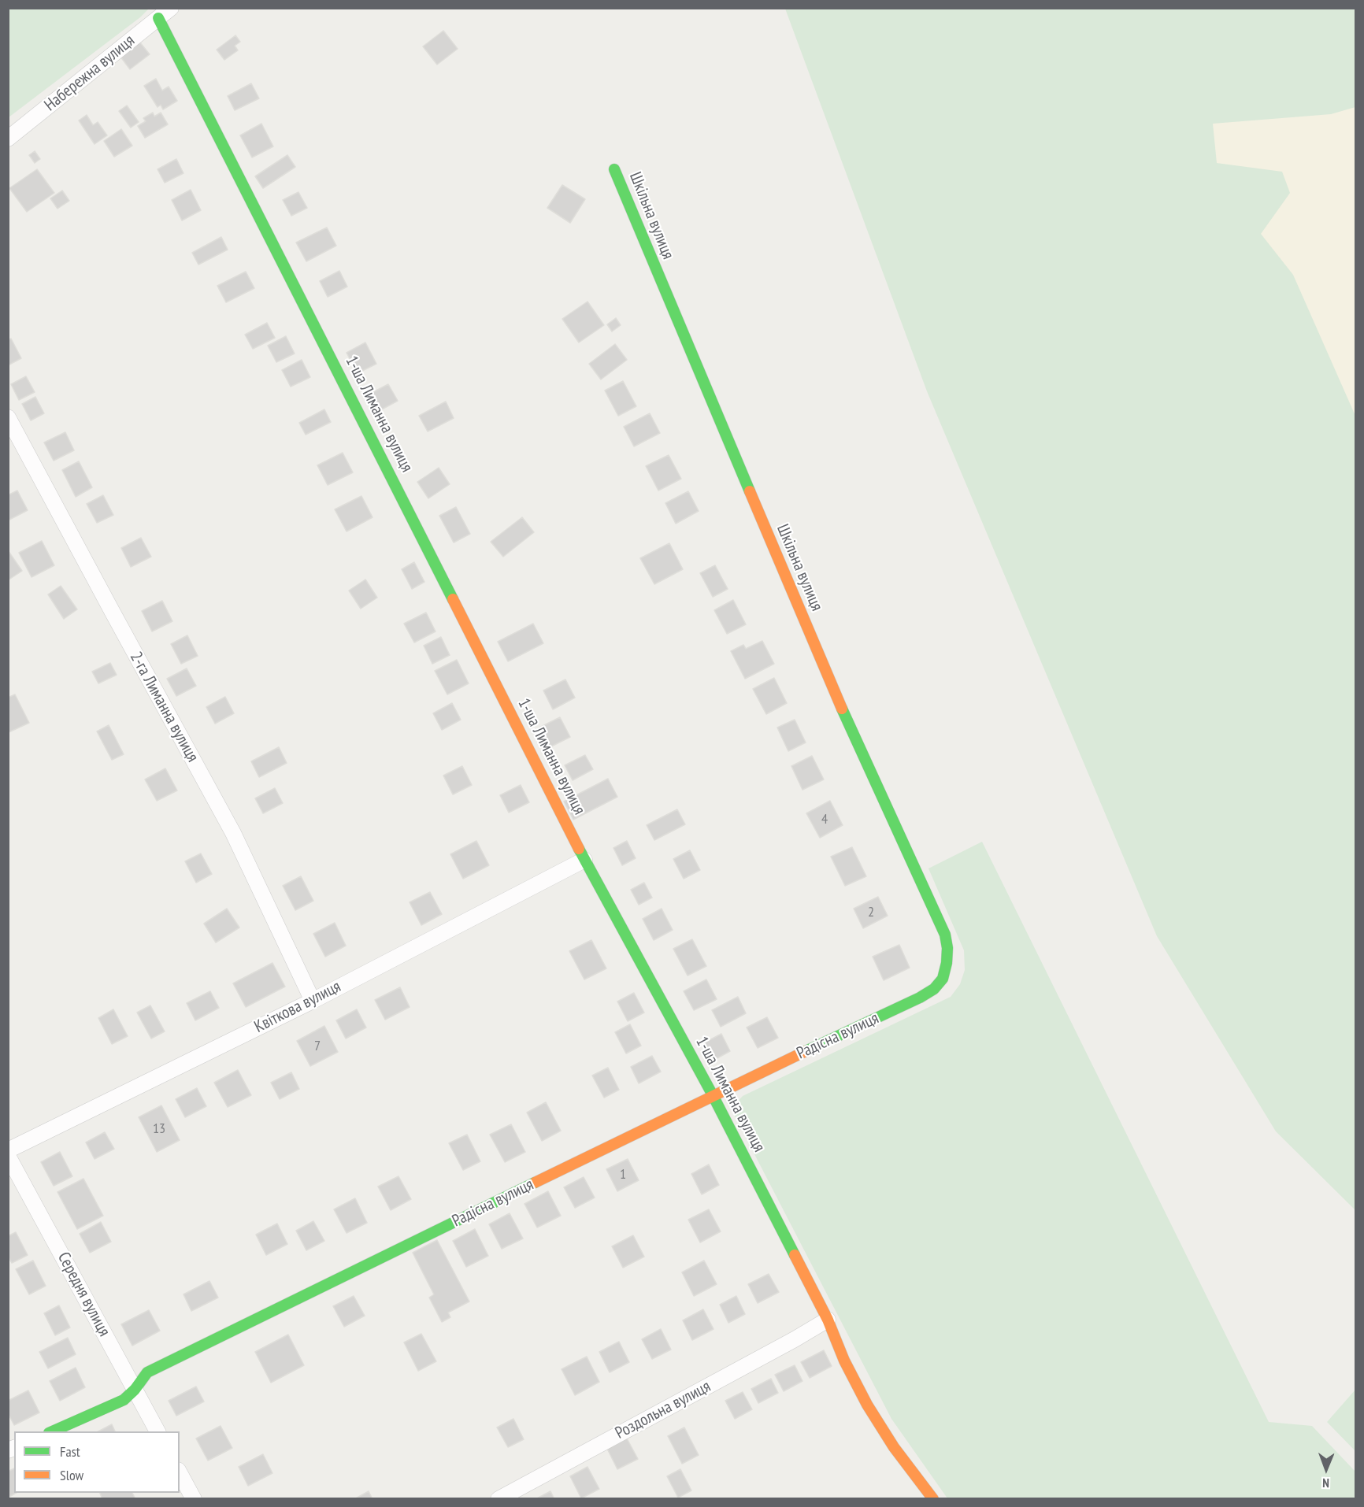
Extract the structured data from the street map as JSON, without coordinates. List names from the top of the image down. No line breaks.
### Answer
{"streets":{"street":["Набережна вулиця","Шкільна вулиця","1-ша Лиманна вулиця","2-га Лиманна вулиця","Квіткова вулиця","Радісна вулиця","Середня вулиця","Роздольна вулиця"]},"crossings":[["Набережна вулиця","1-ша Лиманна вулиця"],["Шкільна вулиця","Радісна вулиця"],["1-ша Лиманна вулиця","Квіткова вулиця"],["1-ша Лиманна вулиця","Радісна вулиця"],["1-ша Лиманна вулиця","Роздольна вулиця"],["2-га Лиманна вулиця","Квіткова вулиця"],["Радісна вулиця","Середня вулиця"]],"house_numbers":["4","2","7","13","1"],"legend":["Fast","Slow"],"north":"bottom"}
